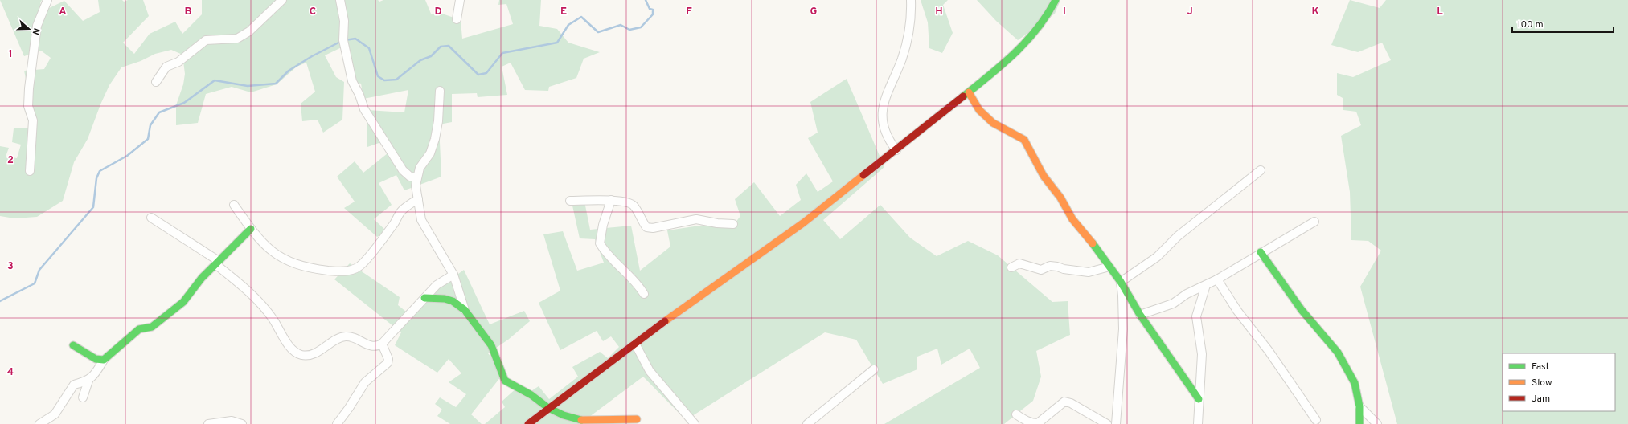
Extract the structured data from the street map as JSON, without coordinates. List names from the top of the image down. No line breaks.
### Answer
{"legend":["Fast","Slow","Jam"],"scale_bar":"100 m","north":"right","grid":{"columns":["A","B","C","D","E","F","G","H","I","J","K","L"],"rows":["1","2","3","4"]}}
